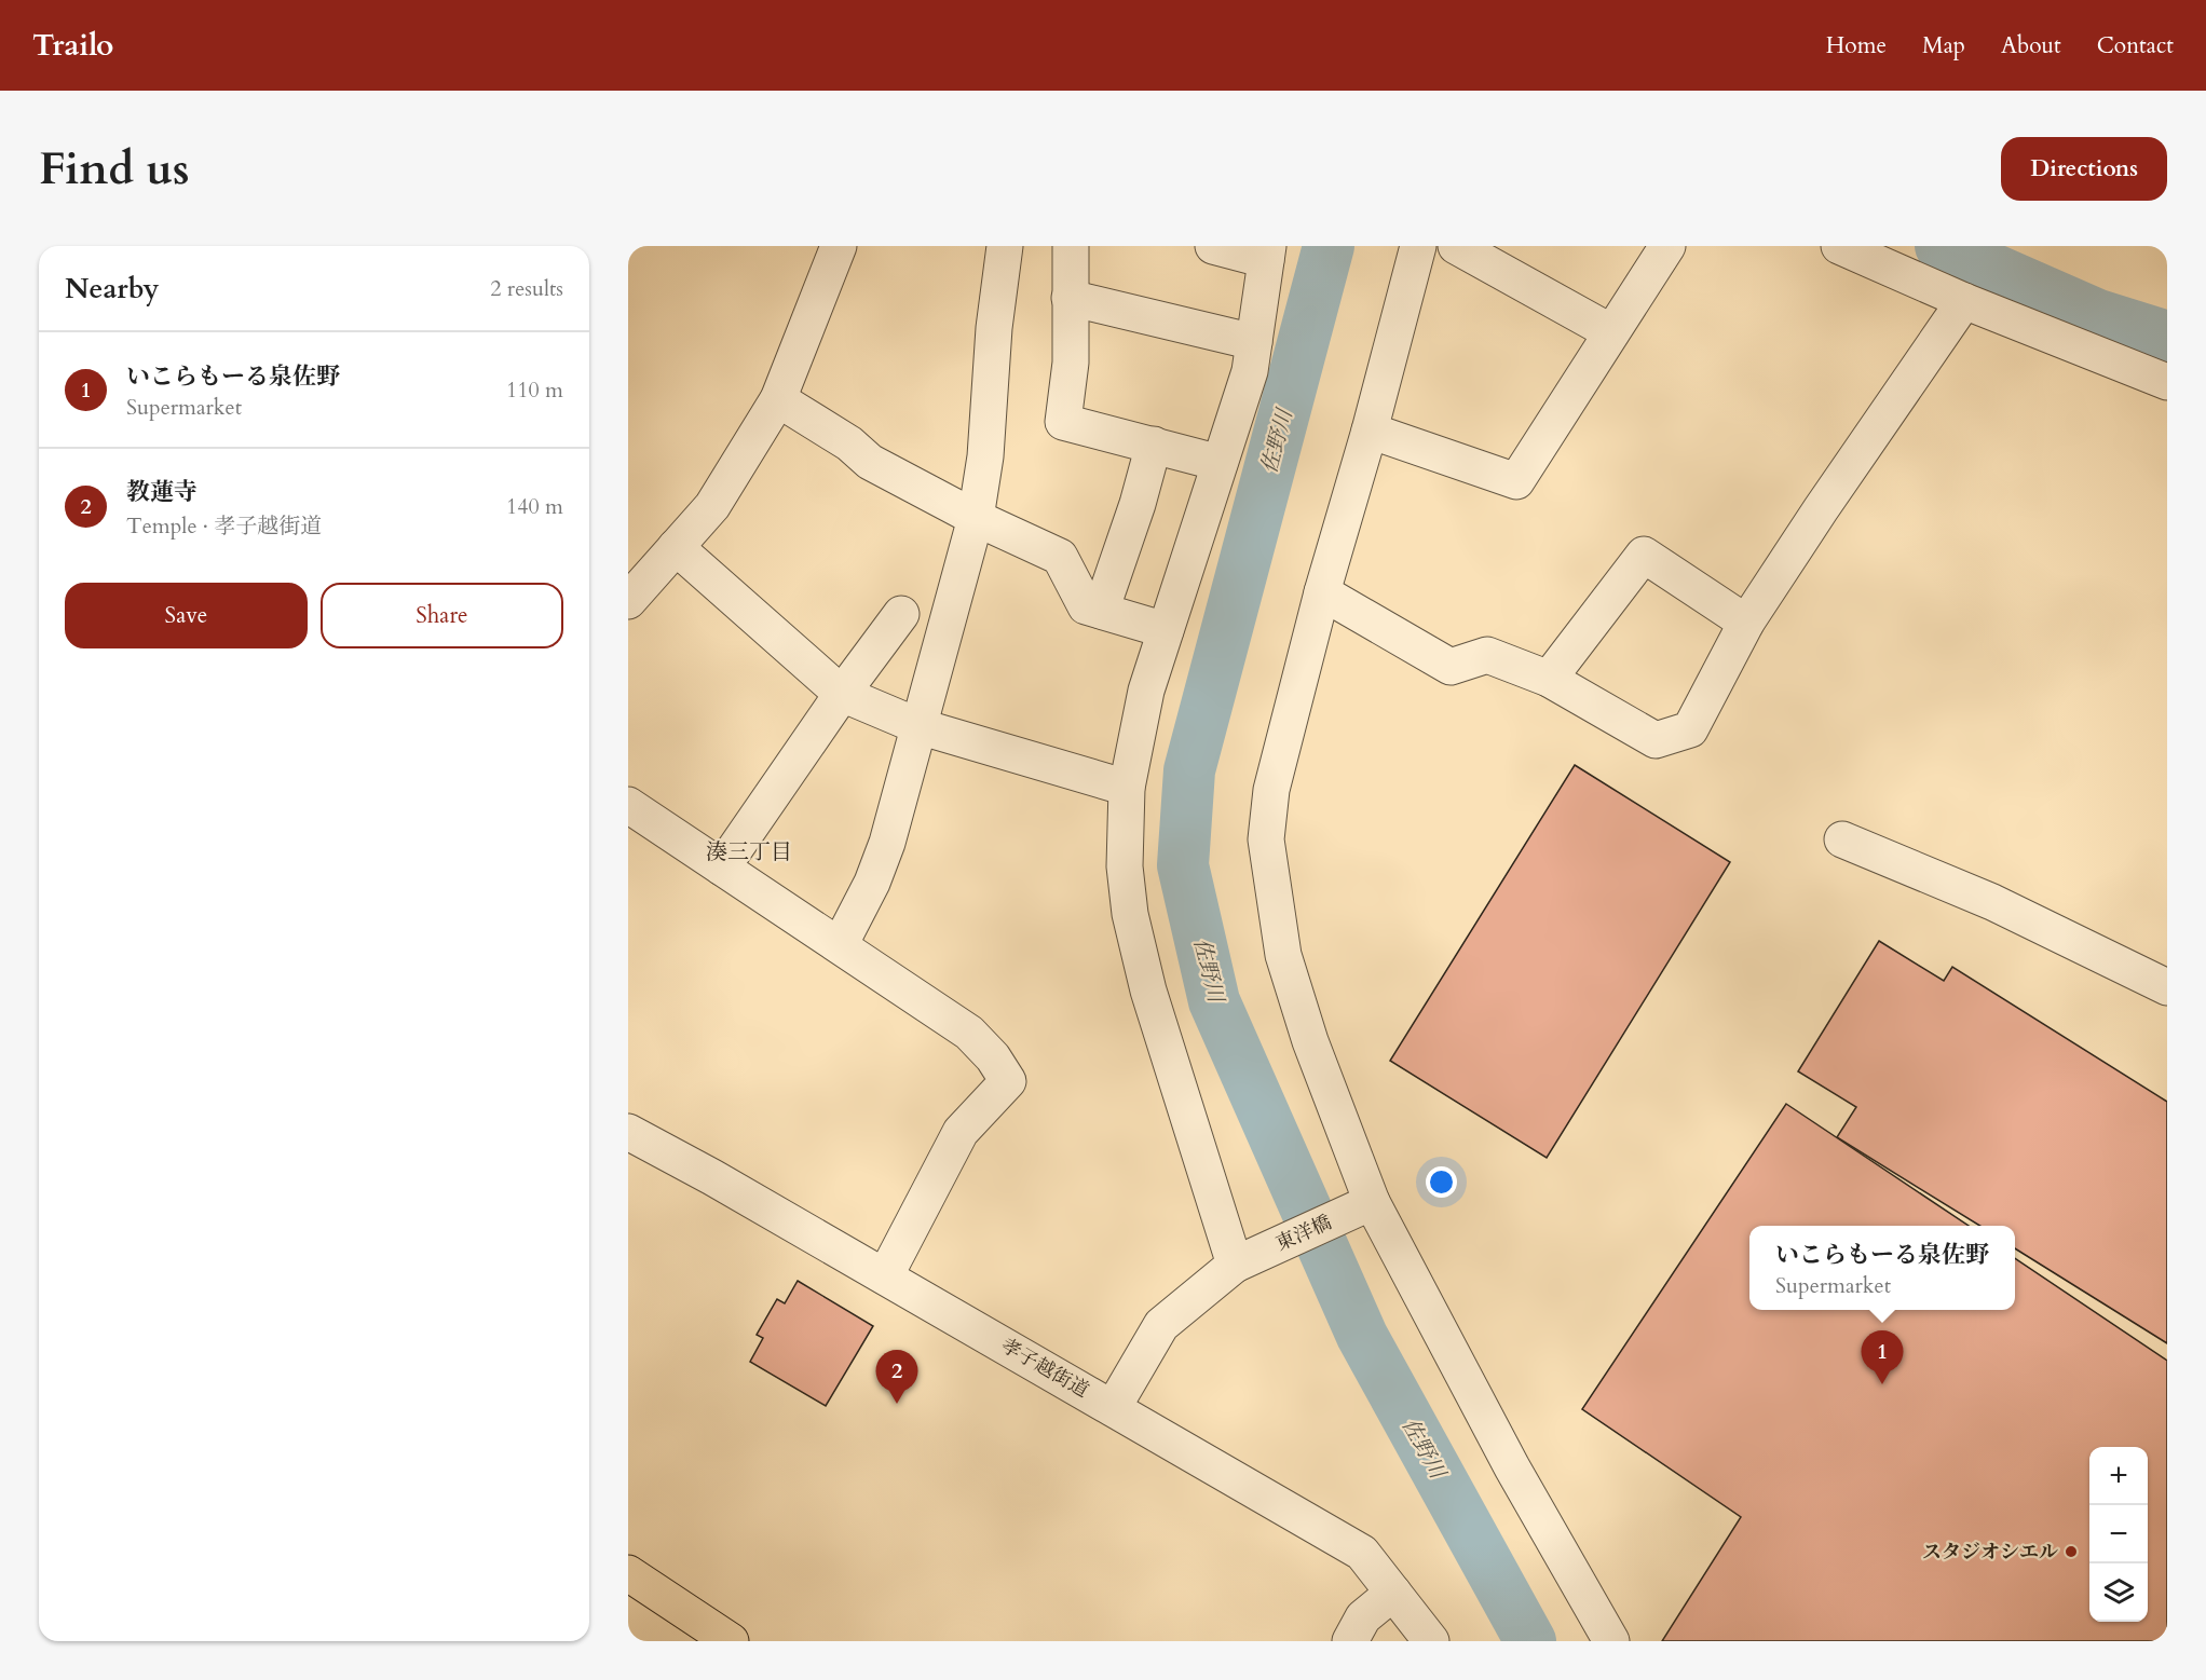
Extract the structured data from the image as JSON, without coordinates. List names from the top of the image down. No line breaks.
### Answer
{"streets":{"street":["東洋橋","孝子越街道"]},"crossings":[["東洋橋","孝子越街道"]],"districts":["湊三丁目"],"water":["佐野川"],"places":["スタジオシエル"],"page":{"header":"Trailo","nav":["Home","Map","About","Contact"],"buttons":["Directions",["Save","Share"]],"title":"Find us","heading":["Nearby","2 results"],"list":[{"mark":"1","name":"いこらもーる泉佐野","note":"Supermarket","value":"110 m"},{"mark":"2","name":"教蓮寺","note":"Temple · 孝子越街道","value":"140 m"}],"popup":["いこらもーる泉佐野","Supermarket"],"pins":["1","2"],"map_buttons":["+","−"]}}
